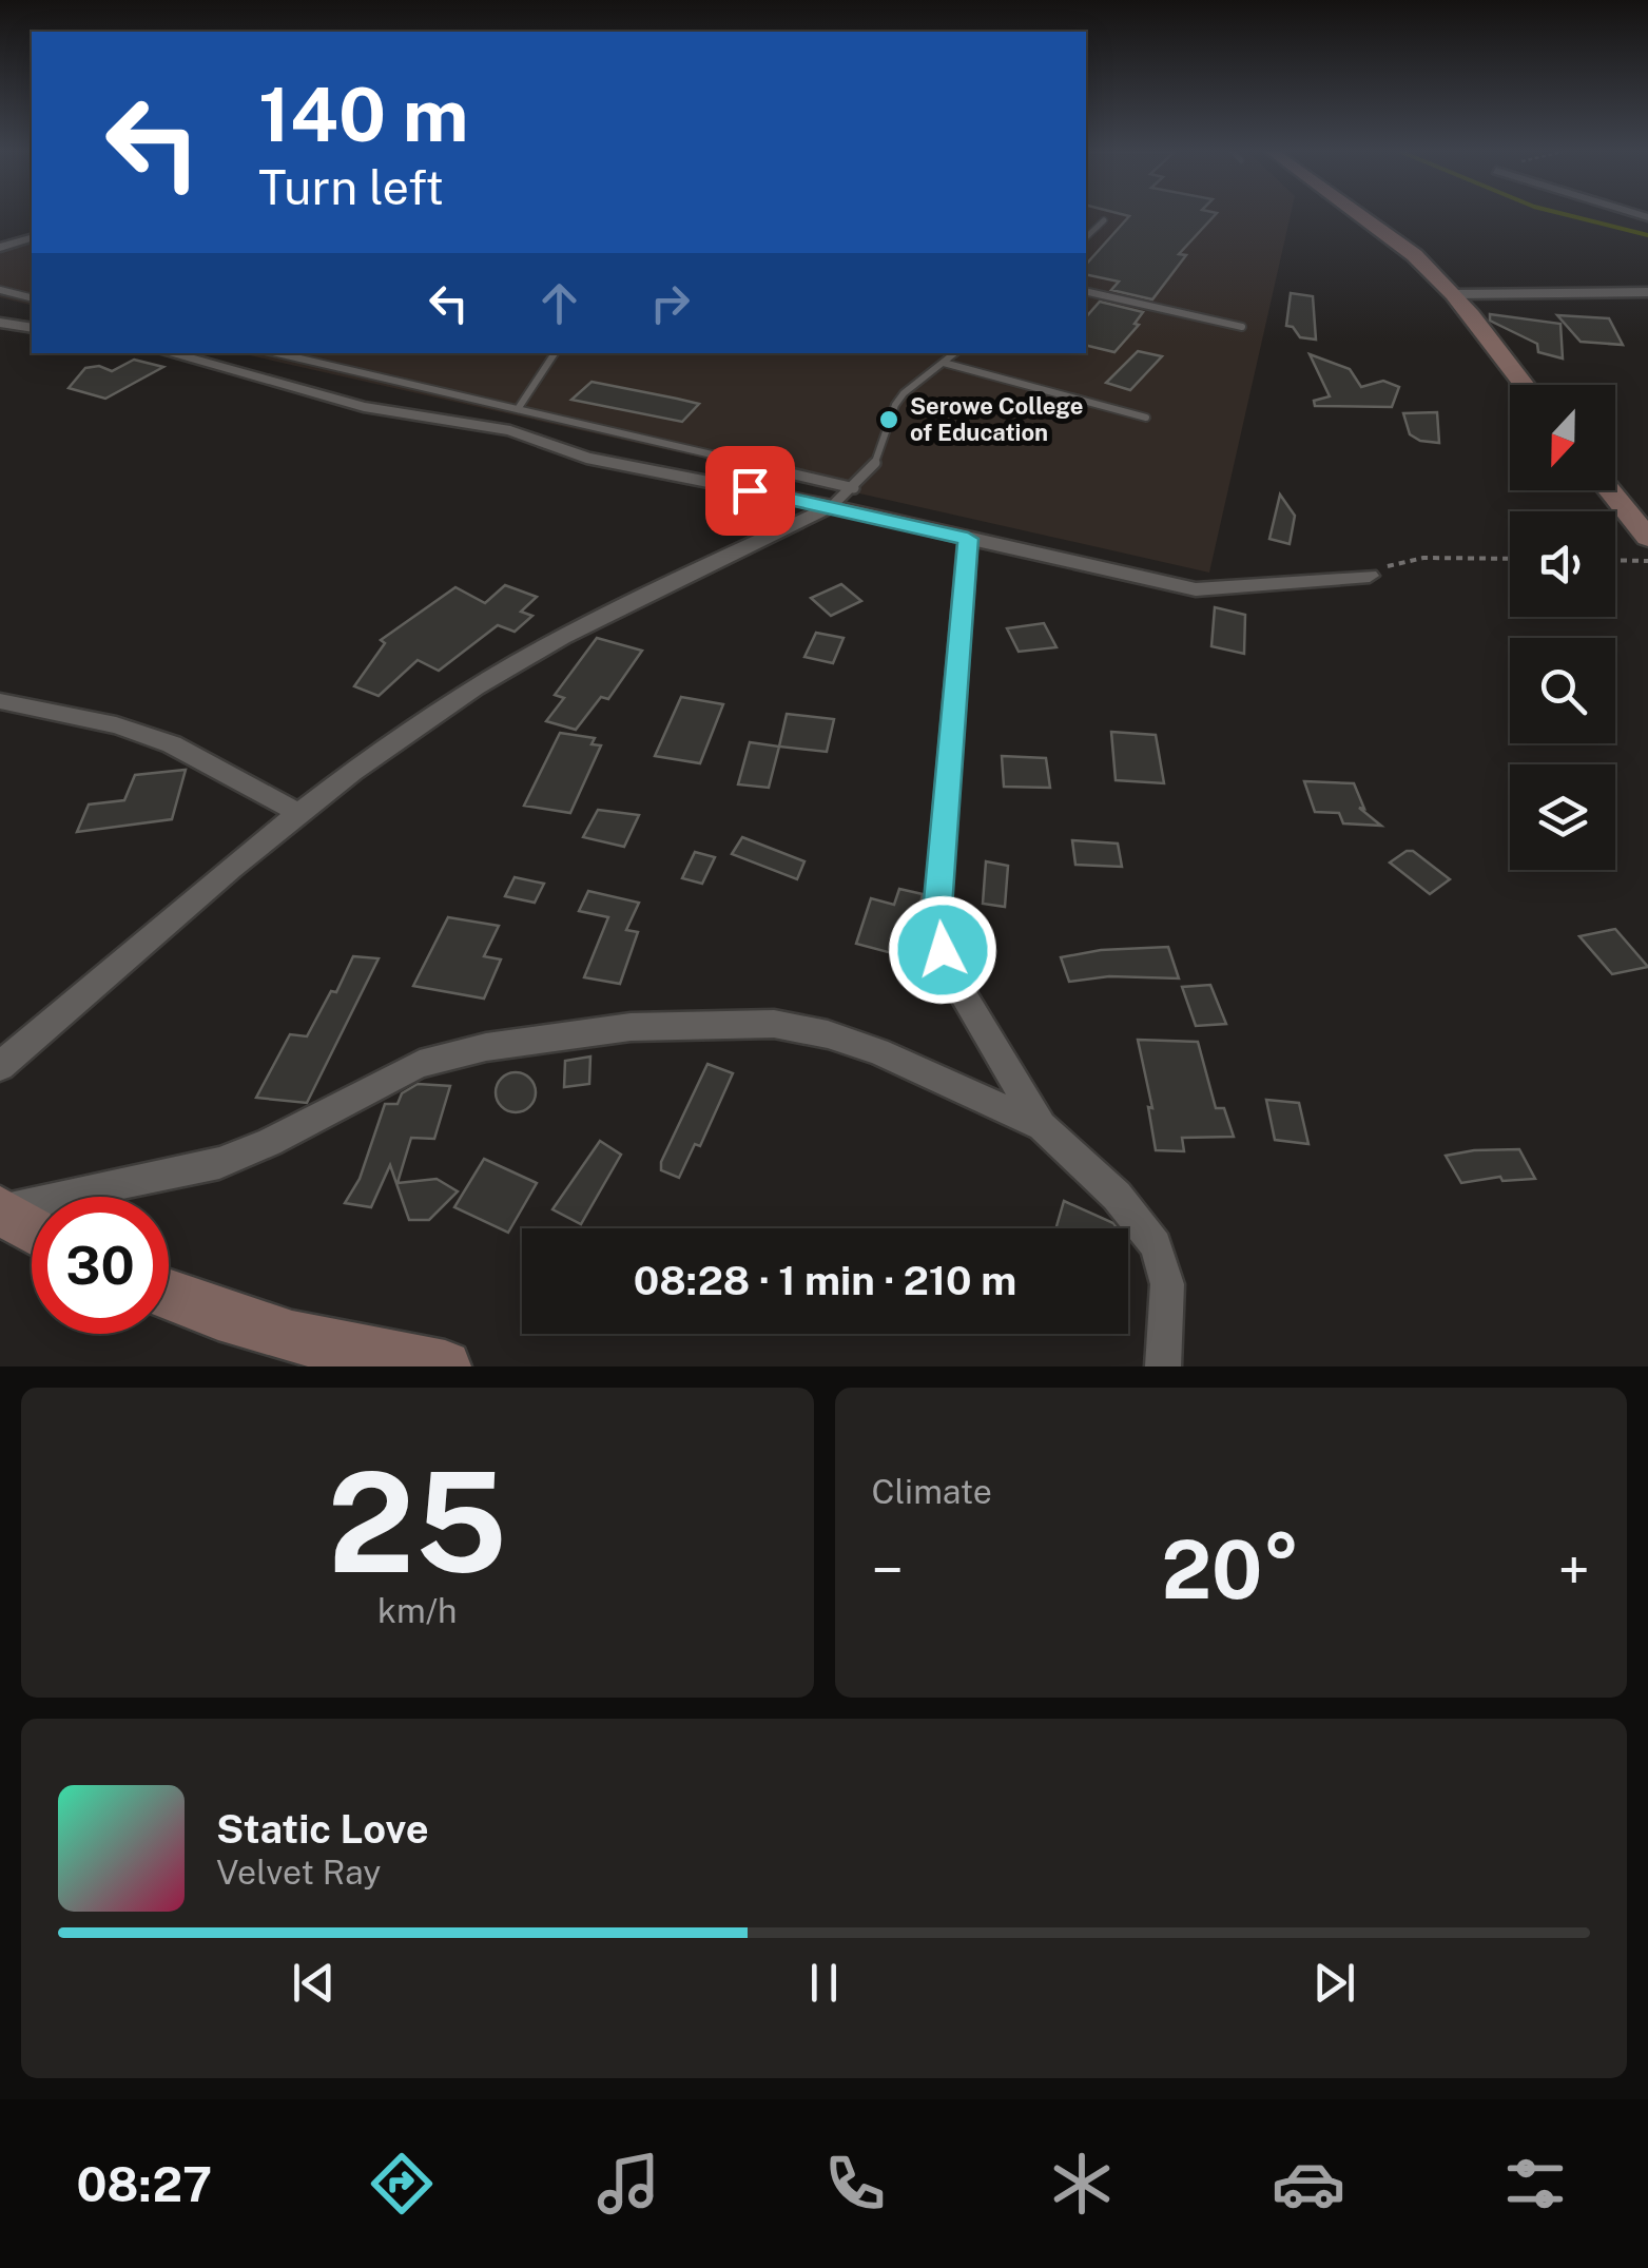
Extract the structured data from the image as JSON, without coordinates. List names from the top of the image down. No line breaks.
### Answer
{"places":["Serowe College of Education"],"north":"bottom","page":{"turn":["140 m","Turn left"],"limit":"30","trip":"08:28 · 1 min · 210 m","tile":[["25","km/h"],"Climate"],"heat":["−","20°","+"],"song":["Static Love","Velvet Ray"],"tabs":"08:27"}}
